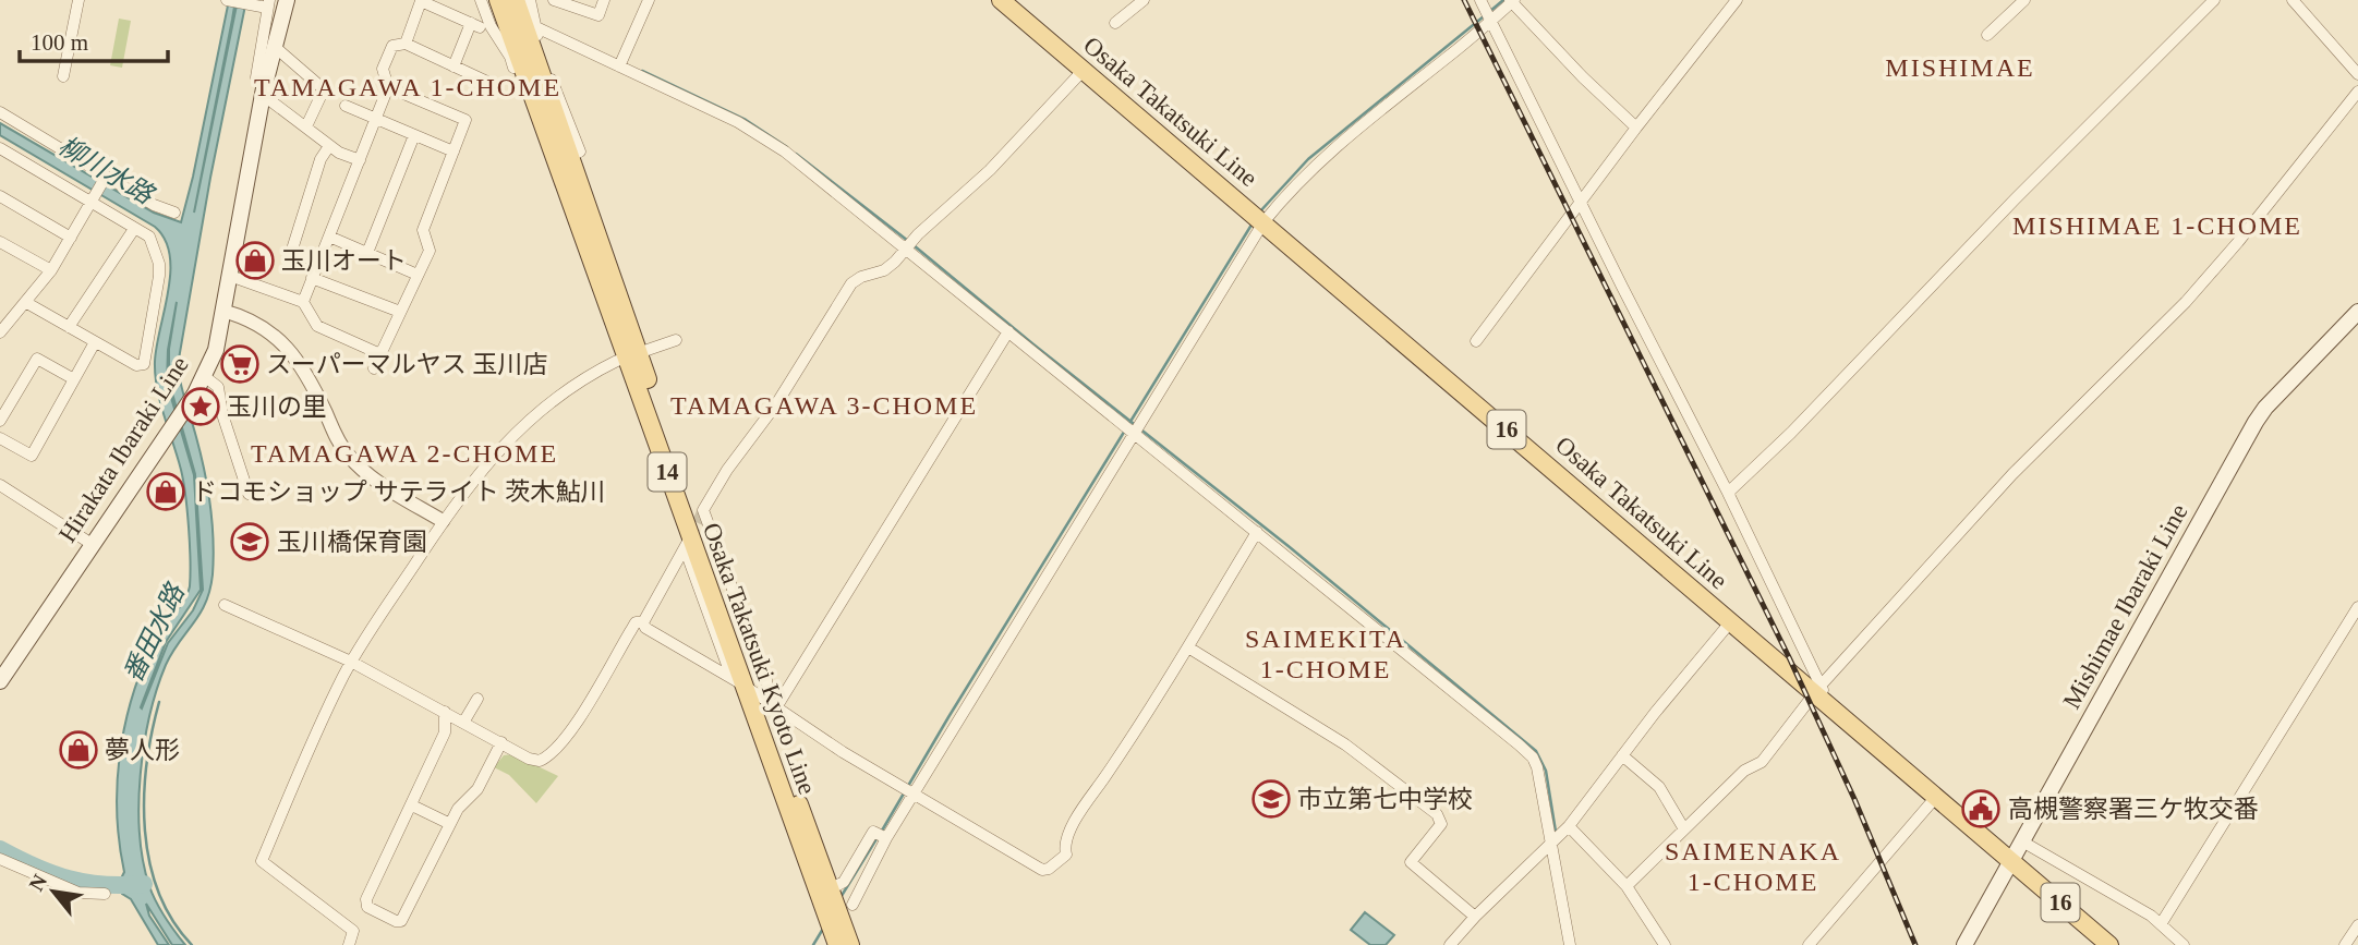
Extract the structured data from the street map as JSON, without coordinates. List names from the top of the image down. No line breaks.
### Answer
{"streets":{"main road":["Osaka Takatsuki Line","16","Hirakata Ibaraki Line","14","Mishimae Ibaraki Line","Osaka Takatsuki Kyoto Line"]},"crossings":[["Osaka Takatsuki Line","Mishimae Ibaraki Line"]],"districts":["MISHIMAE","TAMAGAWA 1-CHOME","MISHIMAE 1-CHOME","TAMAGAWA 3-CHOME","TAMAGAWA 2-CHOME","SAIMEKITA 1-CHOME","SAIMENAKA 1-CHOME"],"water":["柳川水路","番田水路"],"places":{"shop":["玉川オート","ドコモショップ サテライト 茨木鮎川","夢人形"],"supermarket":["スーパーマルヤス 玉川店"],"place":["玉川の里"],"school or university":["玉川橋保育園","市立第七中学校"],"public building":["高槻警察署三ケ牧交番"]},"scale_bar":"100 m","north":"top left"}
